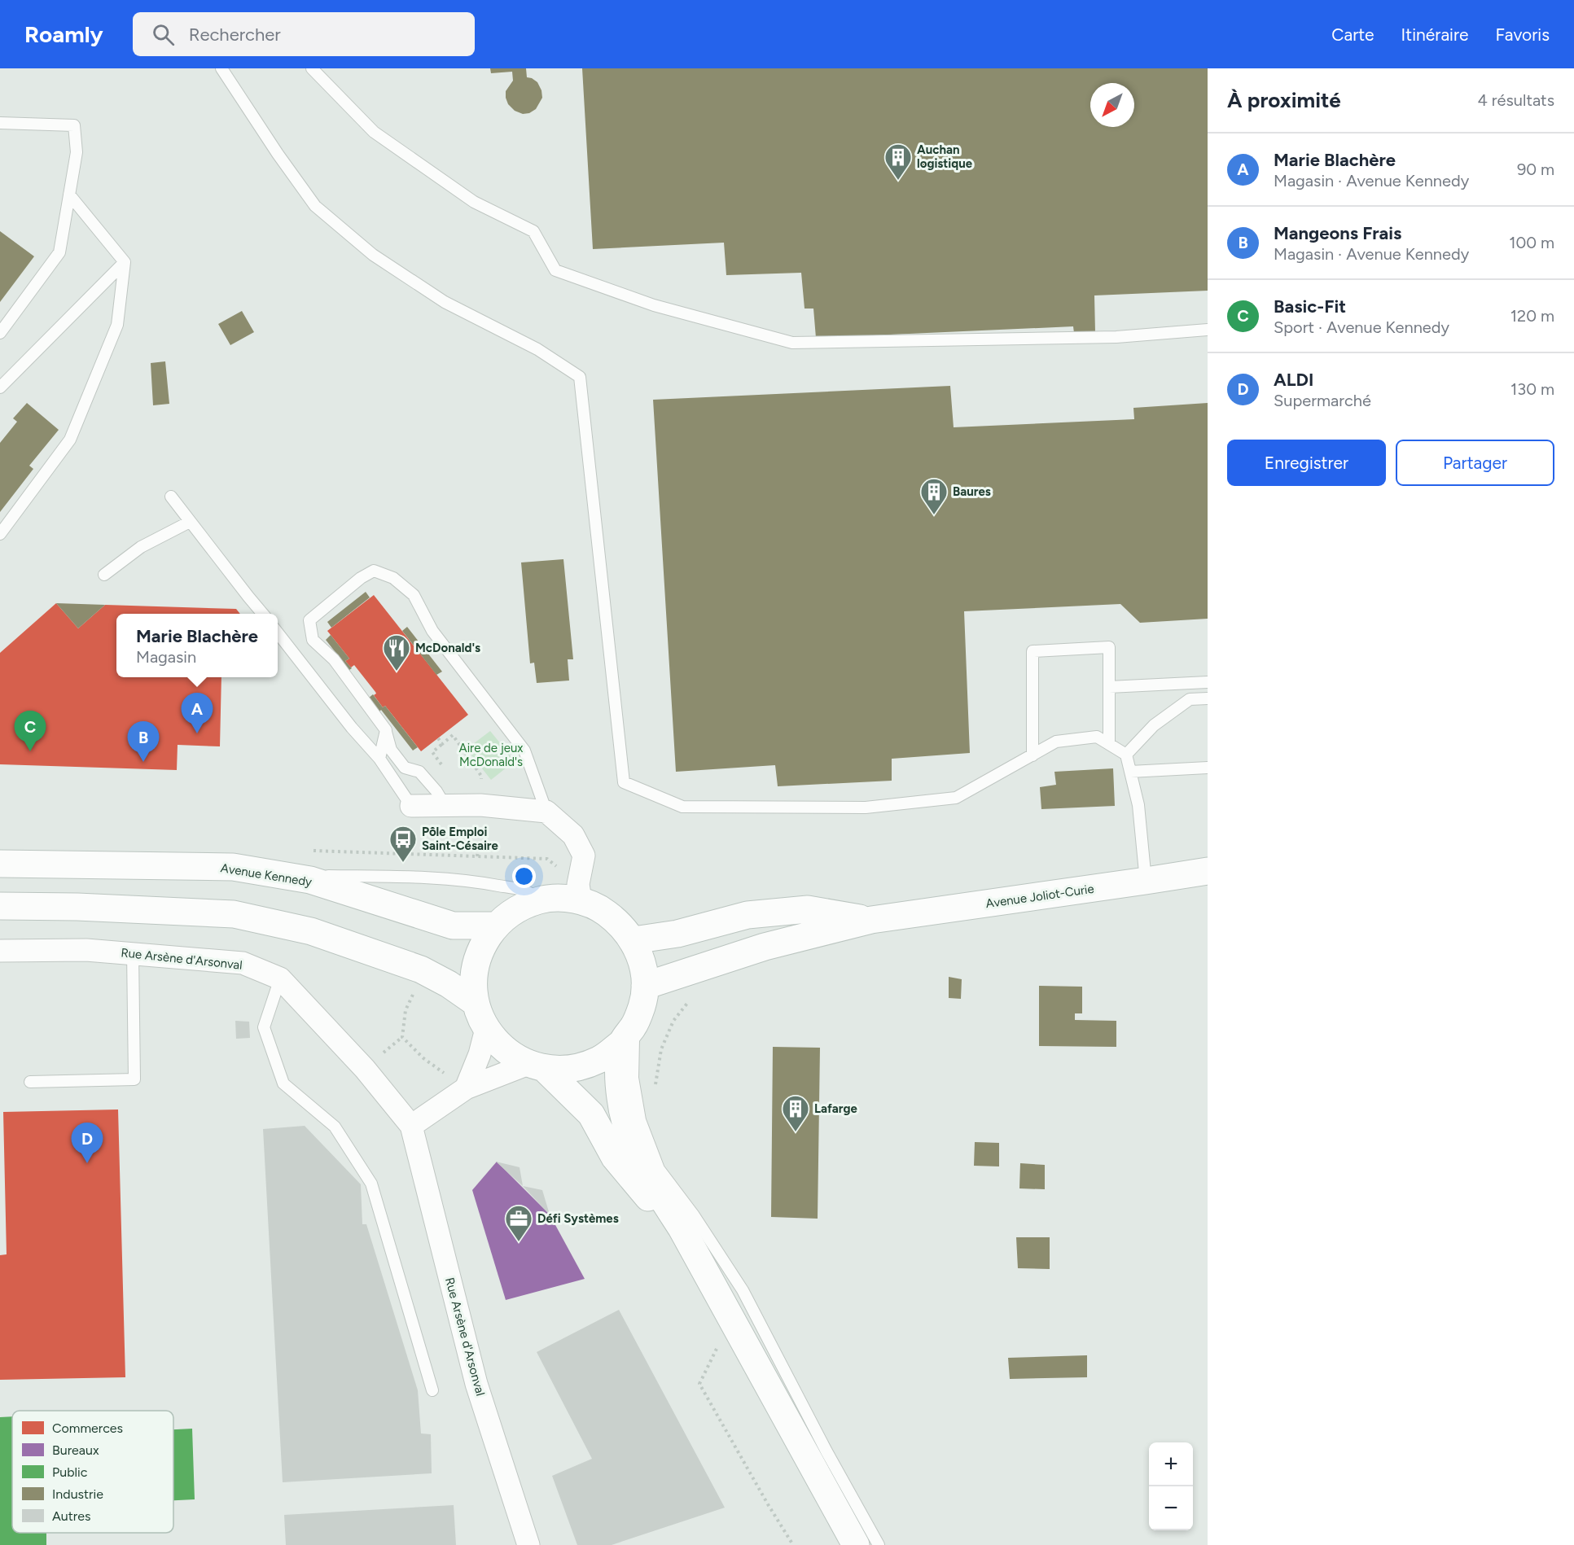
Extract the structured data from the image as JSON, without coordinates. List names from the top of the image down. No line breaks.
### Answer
{"streets":{"main road":["Avenue Kennedy","Avenue Joliot-Curie"],"street":["Rue Arsène d'Arsonval"]},"crossings":[["Avenue Kennedy","Avenue Joliot-Curie"]],"parks":["Aire de jeux McDonald's"],"places":{"building":["Auchan logistique","Baures","Lafarge"],"restaurant":["McDonald's"],"bus stop":["Pôle Emploi Saint-Césaire"],"office":["Défi Systèmes"]},"legend":["Commerces","Bureaux","Public","Industrie","Autres"],"north":"bottom left","page":{"header":"Roamly","search":"Rechercher","nav":["Carte","Itinéraire","Favoris"],"heading":["À proximité","4 résultats"],"list":[{"mark":"A","name":"Marie Blachère","note":"Magasin · Avenue Kennedy","value":"90 m"},{"mark":"B","name":"Mangeons Frais","note":"Magasin · Avenue Kennedy","value":"100 m"},{"mark":"C","name":"Basic-Fit","note":"Sport · Avenue Kennedy","value":"120 m"},{"mark":"D","name":"ALDI","note":"Supermarché","value":"130 m"}],"buttons":["Enregistrer","Partager"],"popup":["Marie Blachère","Magasin"],"pins":["A","C","B","D"],"map_buttons":["+","−"]}}
